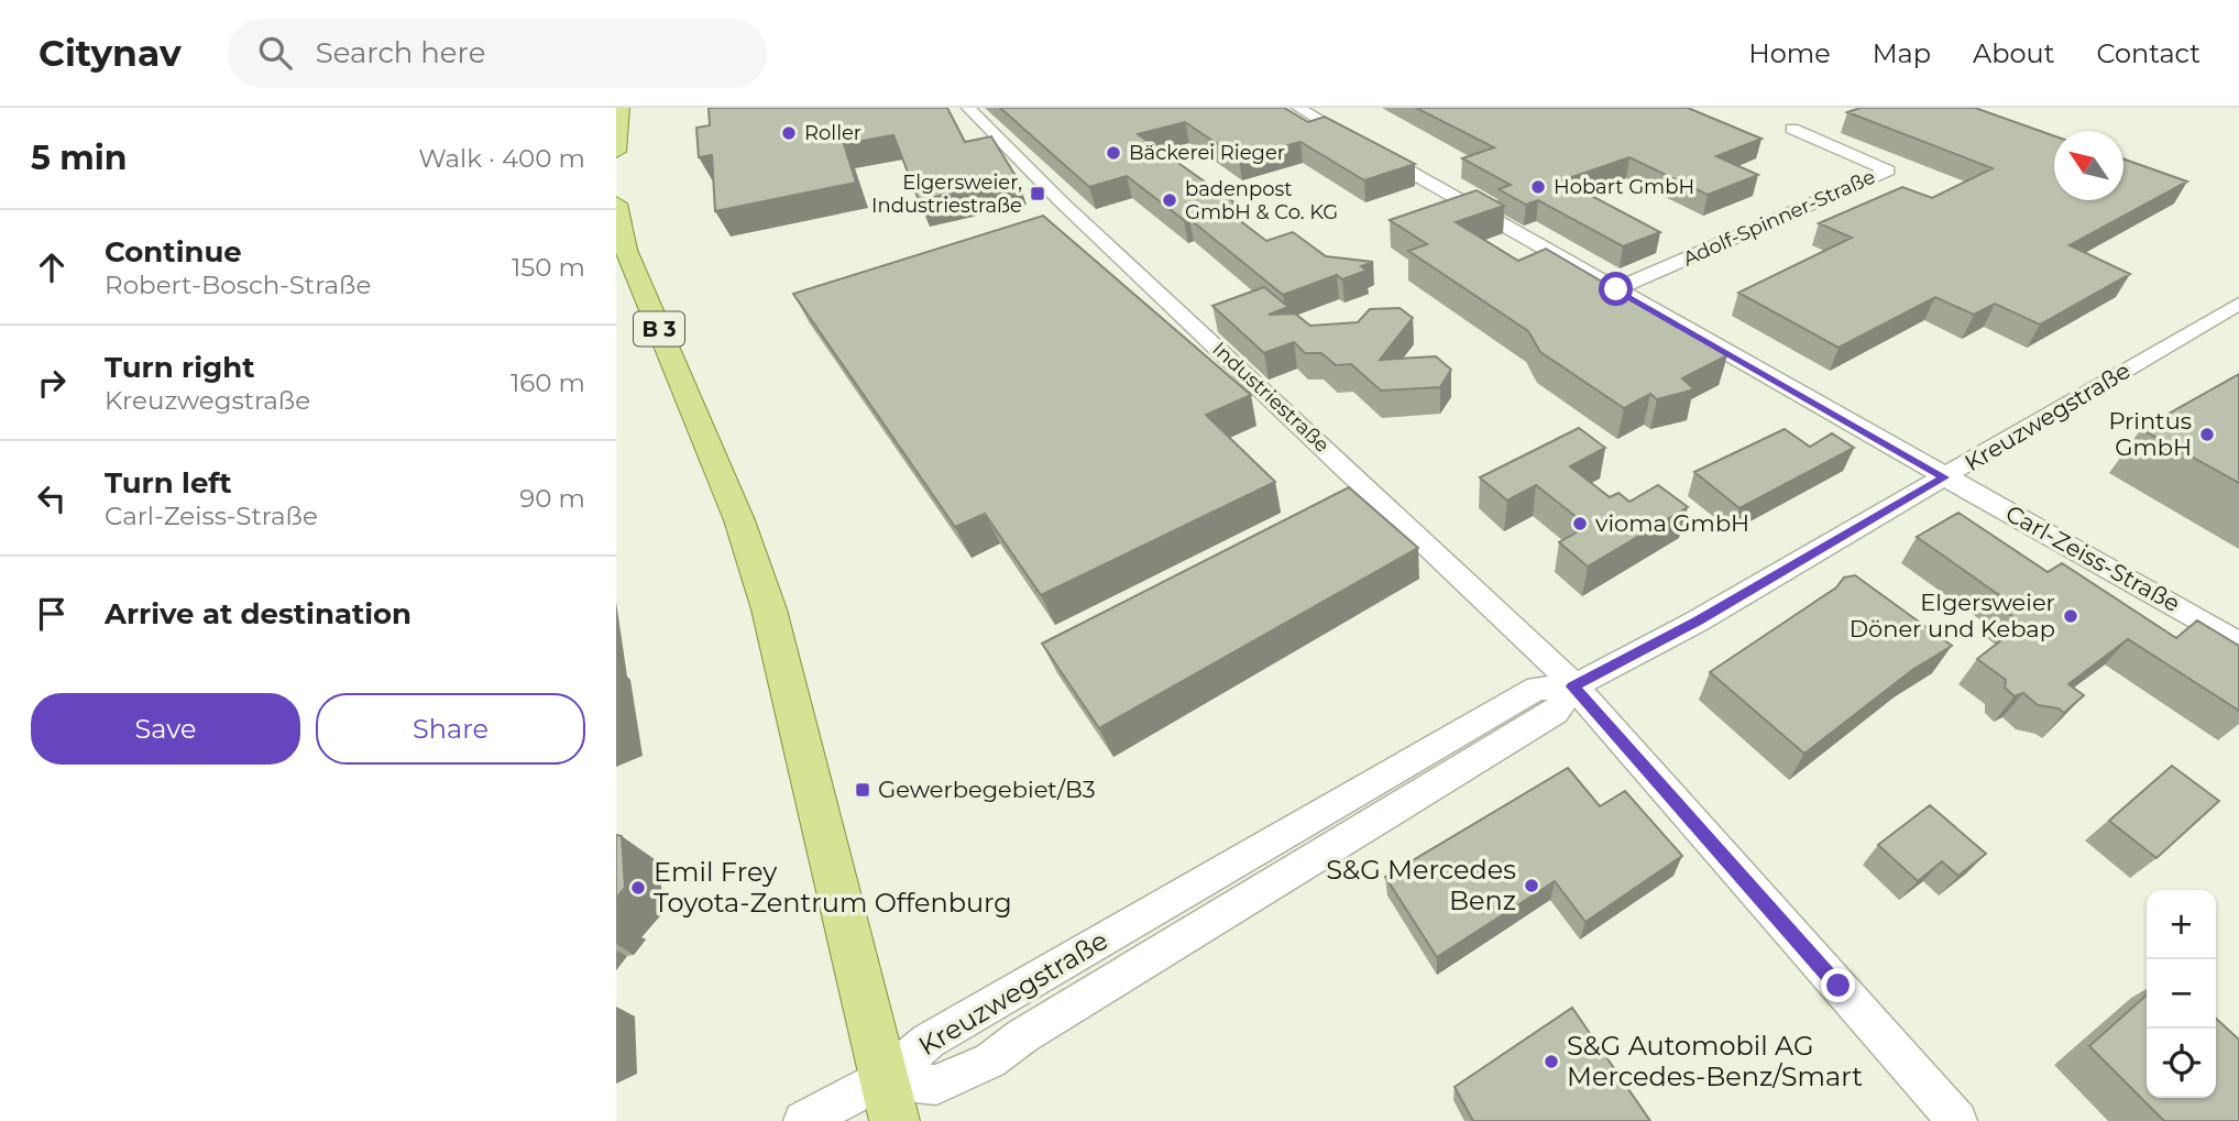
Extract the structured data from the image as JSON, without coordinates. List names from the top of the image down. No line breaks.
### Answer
{"streets":{"main road":["B 3"],"street":["Adolf-Spinner-Straße","Industriestraße","Kreuzwegstraße","Carl-Zeiss-Straße"]},"crossings":[["Adolf-Spinner-Straße","Carl-Zeiss-Straße"],["B 3","Kreuzwegstraße"],["Industriestraße","Kreuzwegstraße"],["Kreuzwegstraße","Carl-Zeiss-Straße"]],"places":{"other":["Roller","Bäckerei Rieger","Hobart GmbH","badenpost GmbH & Co. KG","Printus GmbH","vioma GmbH","Elgersweier Döner und Kebap","S&G Mercedes Benz","Emil Frey Toyota-Zentrum Offenburg","S&G Automobil AG Mercedes-Benz/Smart"],"transit":["Elgersweier, Industriestraße","Gewerbegebiet/B3"]},"north":"top left","page":{"header":"Citynav","search":"Search here","nav":["Home","Map","About","Contact"],"heading":["5 min","Walk · 400 m"],"list":[["Continue","Robert-Bosch-Straße","150 m"],["Turn right","Kreuzwegstraße","160 m"],["Turn left","Carl-Zeiss-Straße","90 m"],"Arrive at destination"],"buttons":["Save","Share"],"map_buttons":["+","−"]}}
